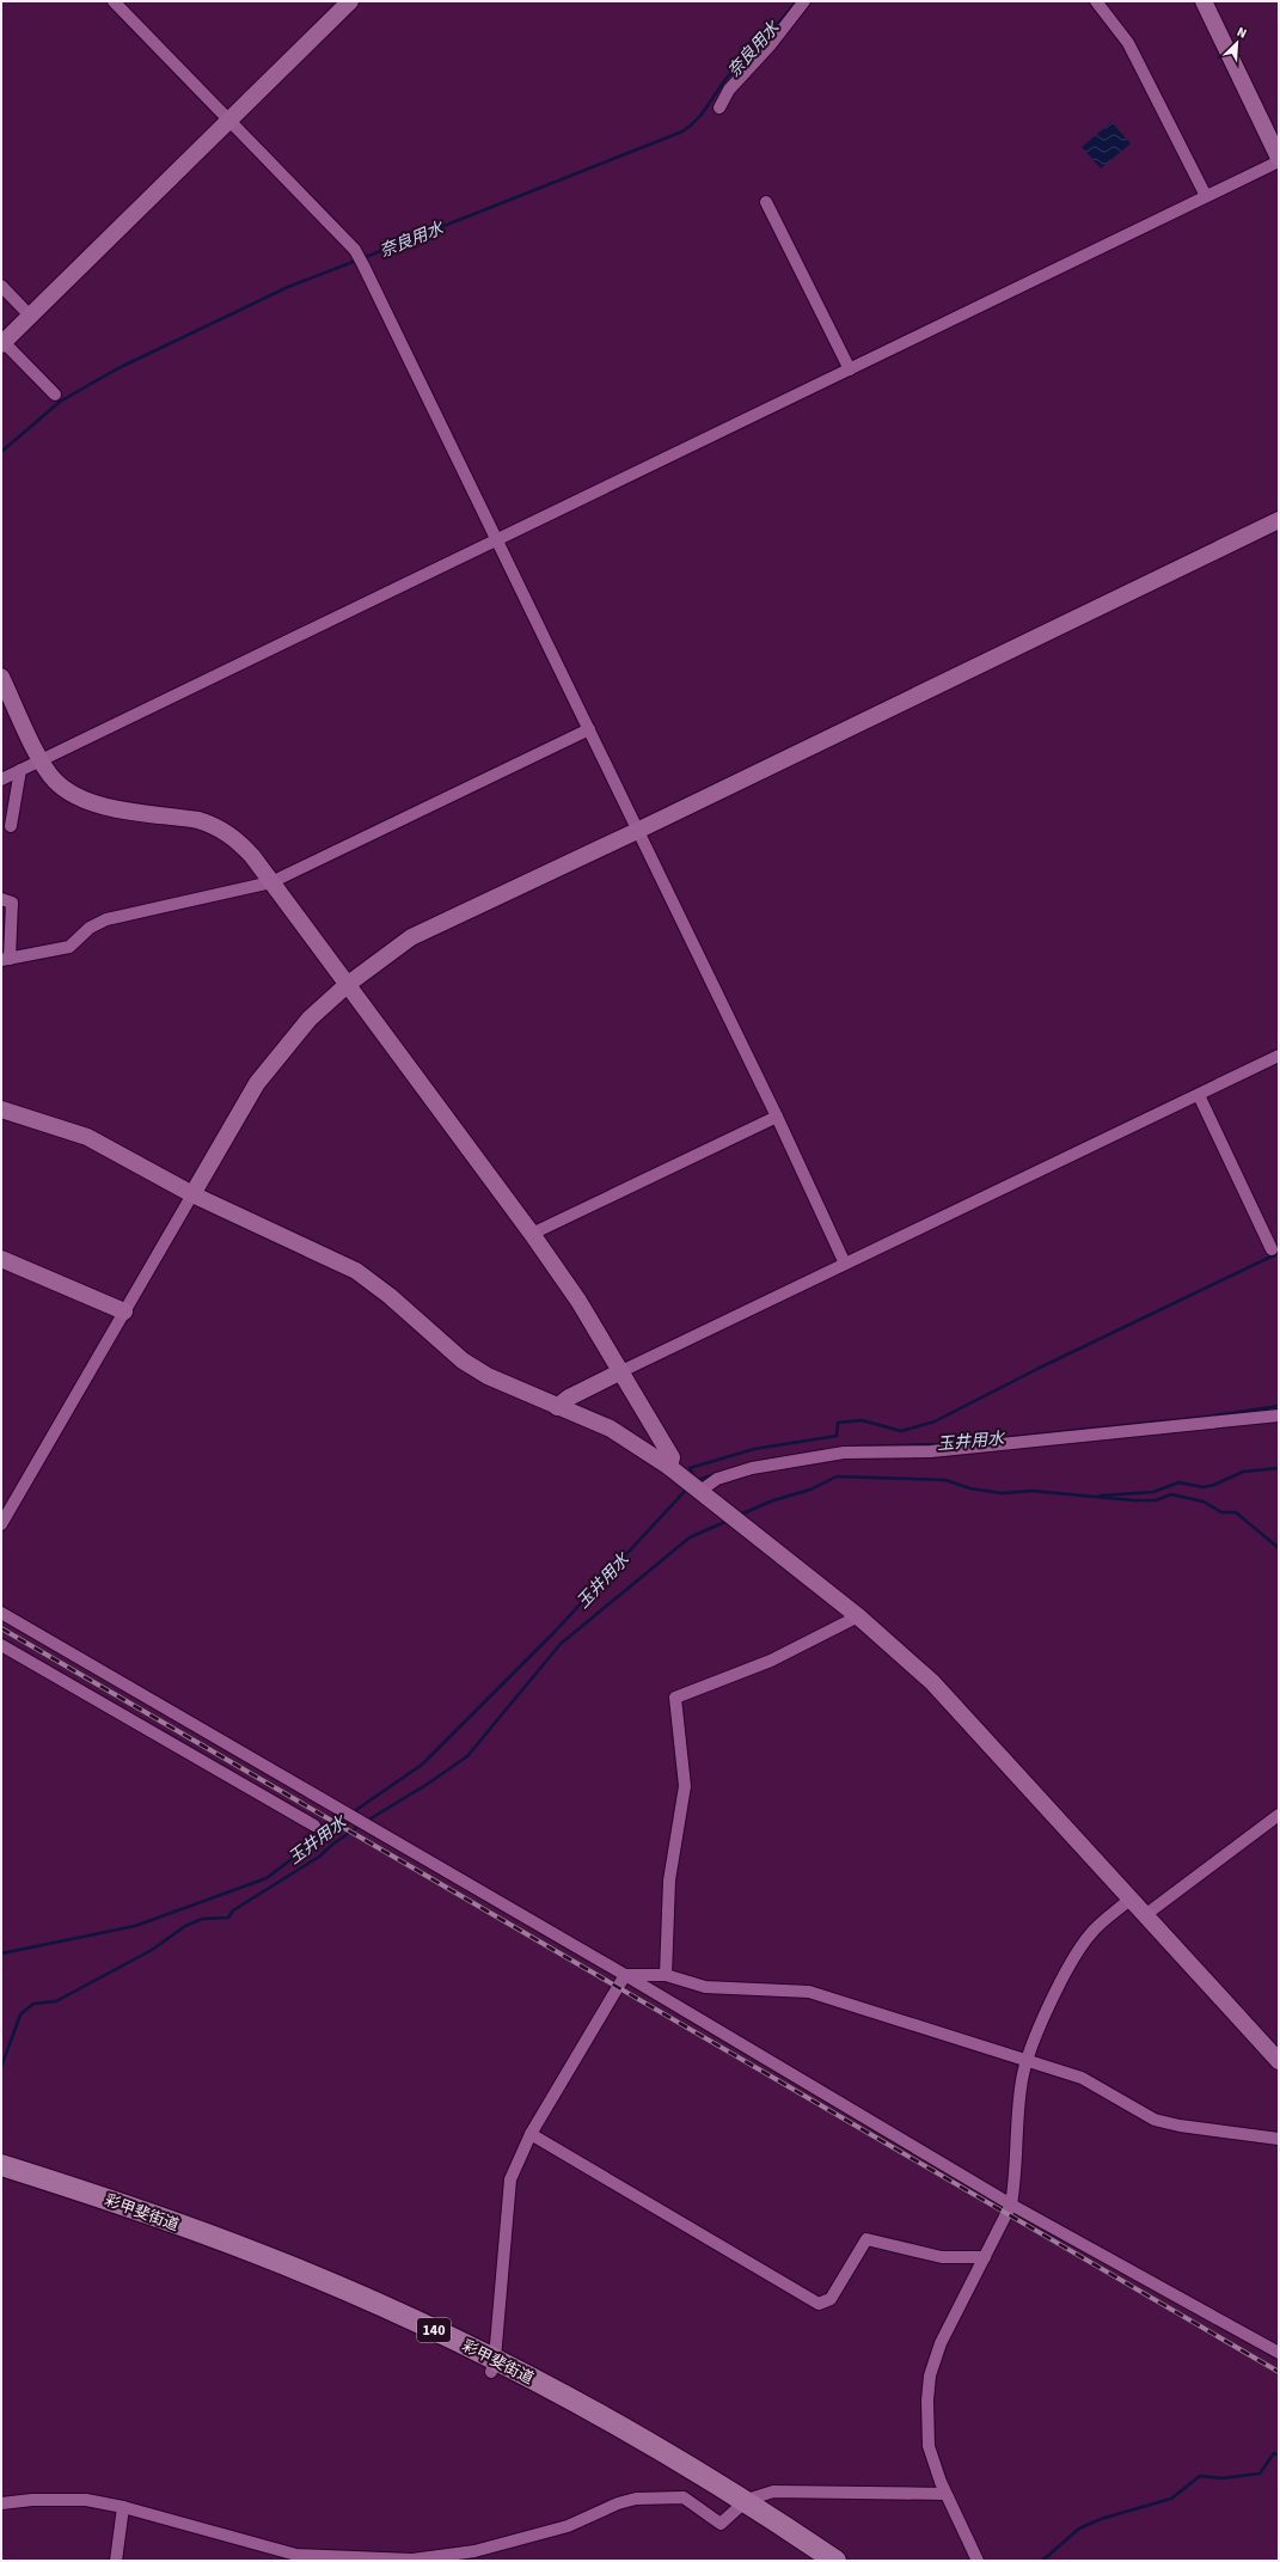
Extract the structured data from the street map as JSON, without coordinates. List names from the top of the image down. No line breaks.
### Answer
{"streets":{"highway":["彩甲斐街道","140"]},"water":["奈良用水","玉井用水"],"north":"top right"}
